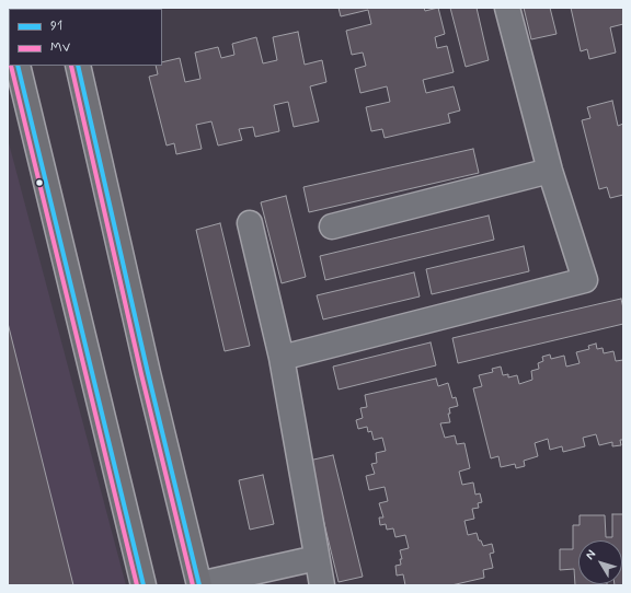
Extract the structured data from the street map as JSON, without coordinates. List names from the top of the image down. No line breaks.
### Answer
{"lines":["transit line 91","transit line MV"],"legend":["91","MV"],"north":"top left"}
